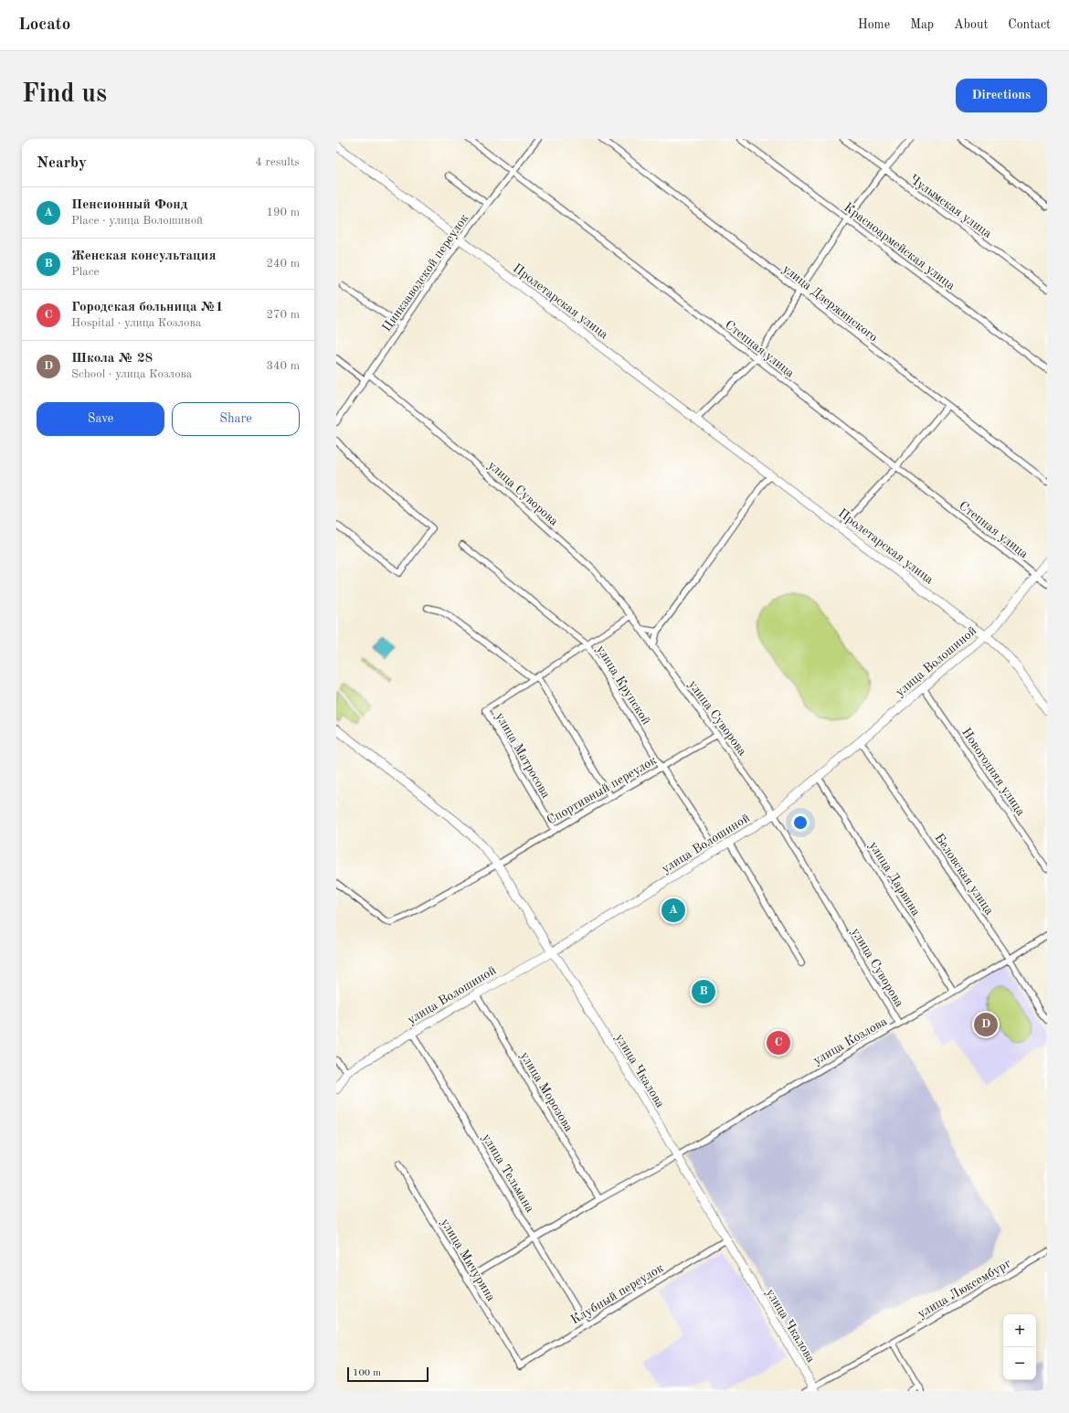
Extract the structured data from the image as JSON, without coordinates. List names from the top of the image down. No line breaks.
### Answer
{"streets":{"street":["Чулымская улица","Красноармейская улица","Цинкзаводской переулок","Пролетарская улица","улица Дзержинского","Степная улица","улица Суворова","улица Волошиной","улица Крупской","улица Матросова","Новогодняя улица","Спортивный переулок","Беловская улица","улица Дарвина","улица Козлова","улица Чкалова","улица Морозова","улица Тельмана","улица Мичурина","улица Люксембург","Клубный переулок"]},"crossings":[["Цинкзаводской переулок","Пролетарская улица"],["Цинкзаводской переулок","Степная улица"],["Цинкзаводской переулок","улица Суворова"],["Пролетарская улица","улица Волошиной"],["Степная улица","улица Волошиной"],["улица Суворова","улица Волошиной"],["улица Суворова","Спортивный переулок"],["улица Суворова","улица Козлова"],["улица Волошиной","улица Крупской"],["улица Волошиной","Новогодняя улица"],["улица Волошиной","Беловская улица"],["улица Волошиной","улица Дарвина"],["улица Волошиной","улица Чкалова"],["улица Волошиной","улица Морозова"],["улица Волошиной","улица Тельмана"],["улица Крупской","Спортивный переулок"],["улица Матросова","Спортивный переулок"],["Спортивный переулок","улица Чкалова"],["Беловская улица","улица Козлова"],["улица Дарвина","улица Козлова"],["улица Козлова","улица Чкалова"],["улица Козлова","улица Морозова"],["улица Чкалова","улица Люксембург"],["улица Чкалова","Клубный переулок"],["улица Тельмана","Клубный переулок"],["улица Мичурина","Клубный переулок"]],"scale_bar":"100 m","page":{"header":"Locato","nav":["Home","Map","About","Contact"],"buttons":["Directions",["Save","Share"]],"title":"Find us","heading":["Nearby","4 results"],"list":[{"mark":"A","name":"Пенсионный Фонд","note":"Place · улица Волошиной","value":"190 m"},{"mark":"B","name":"Женская консультация","note":"Place","value":"240 m"},{"mark":"C","name":"Городская больница №1","note":"Hospital · улица Козлова","value":"270 m"},{"mark":"D","name":"Школа № 28","note":"School · улица Козлова","value":"340 m"}],"pins":["A","B","D","C"],"map_buttons":["+","−"],"scale":"100 m"}}
